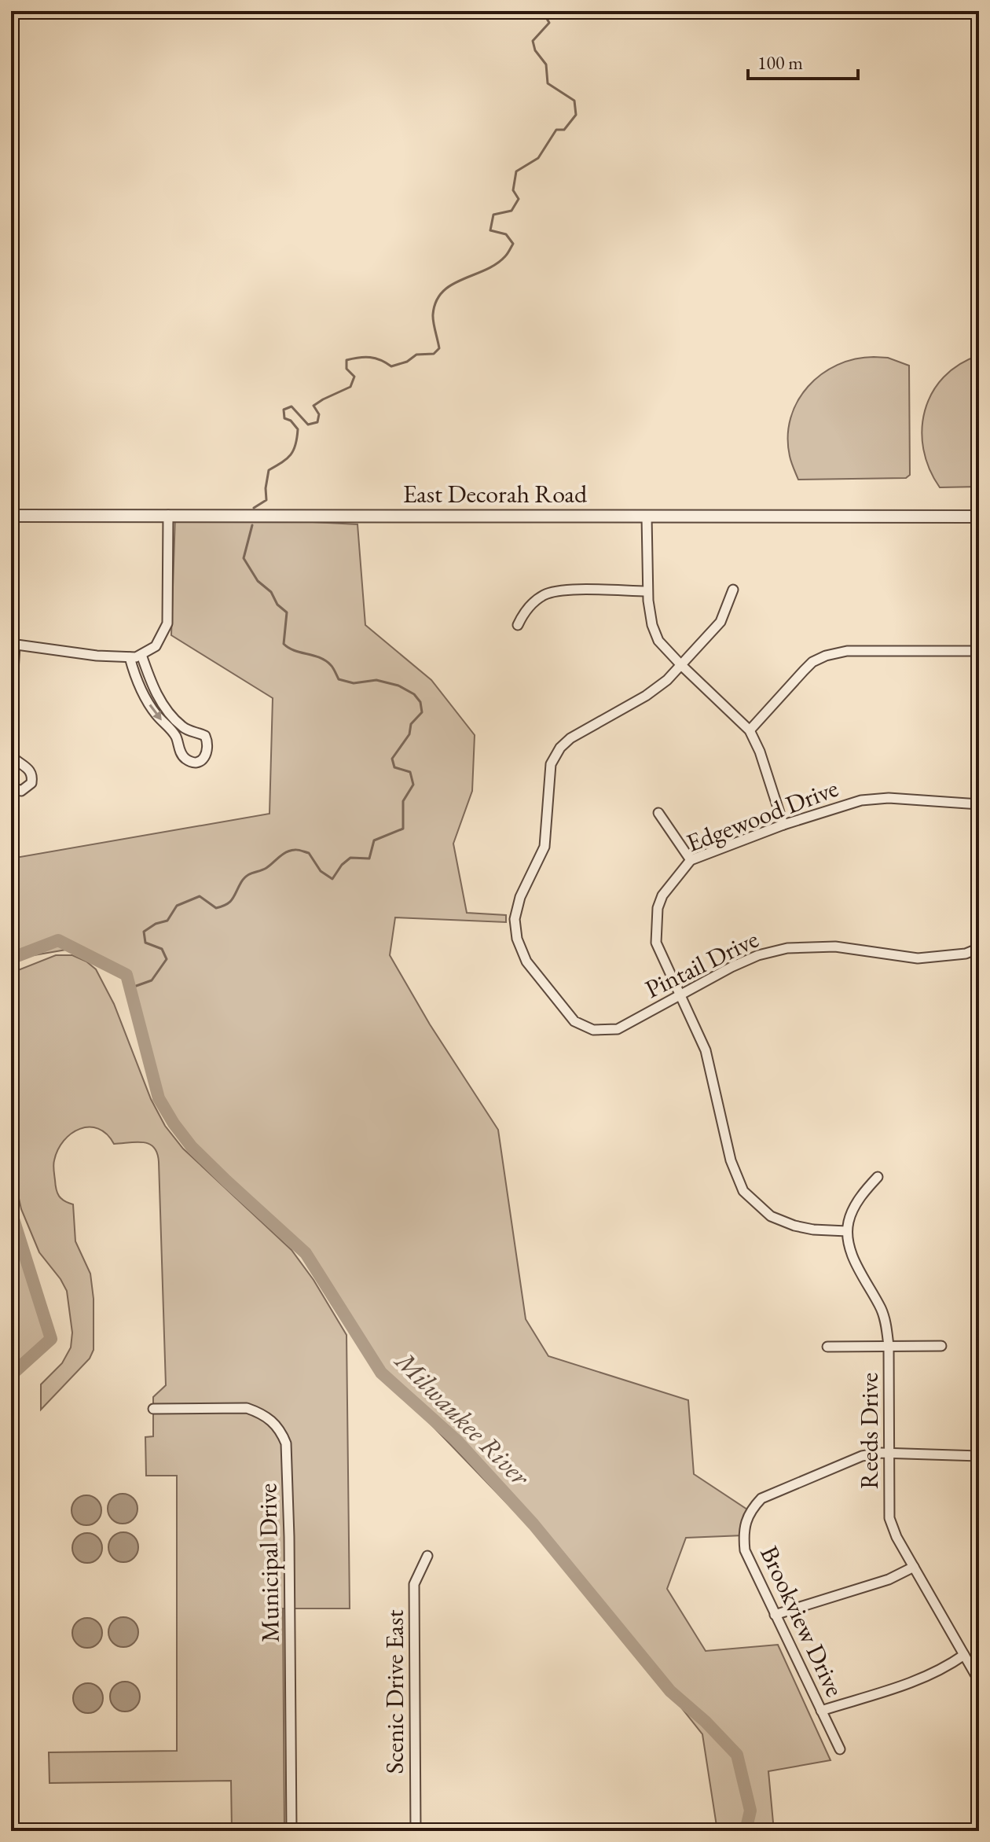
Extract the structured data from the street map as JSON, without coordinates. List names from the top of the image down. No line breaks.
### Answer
{"streets":{"street":["East Decorah Road","Edgewood Drive","Pintail Drive","Reeds Drive","Municipal Drive","Brookview Drive","Scenic Drive East"]},"crossings":[["Edgewood Drive","Pintail Drive"],["Edgewood Drive","Reeds Drive"],["Reeds Drive","Brookview Drive"]],"water":["Milwaukee River"],"scale_bar":"100 m"}
